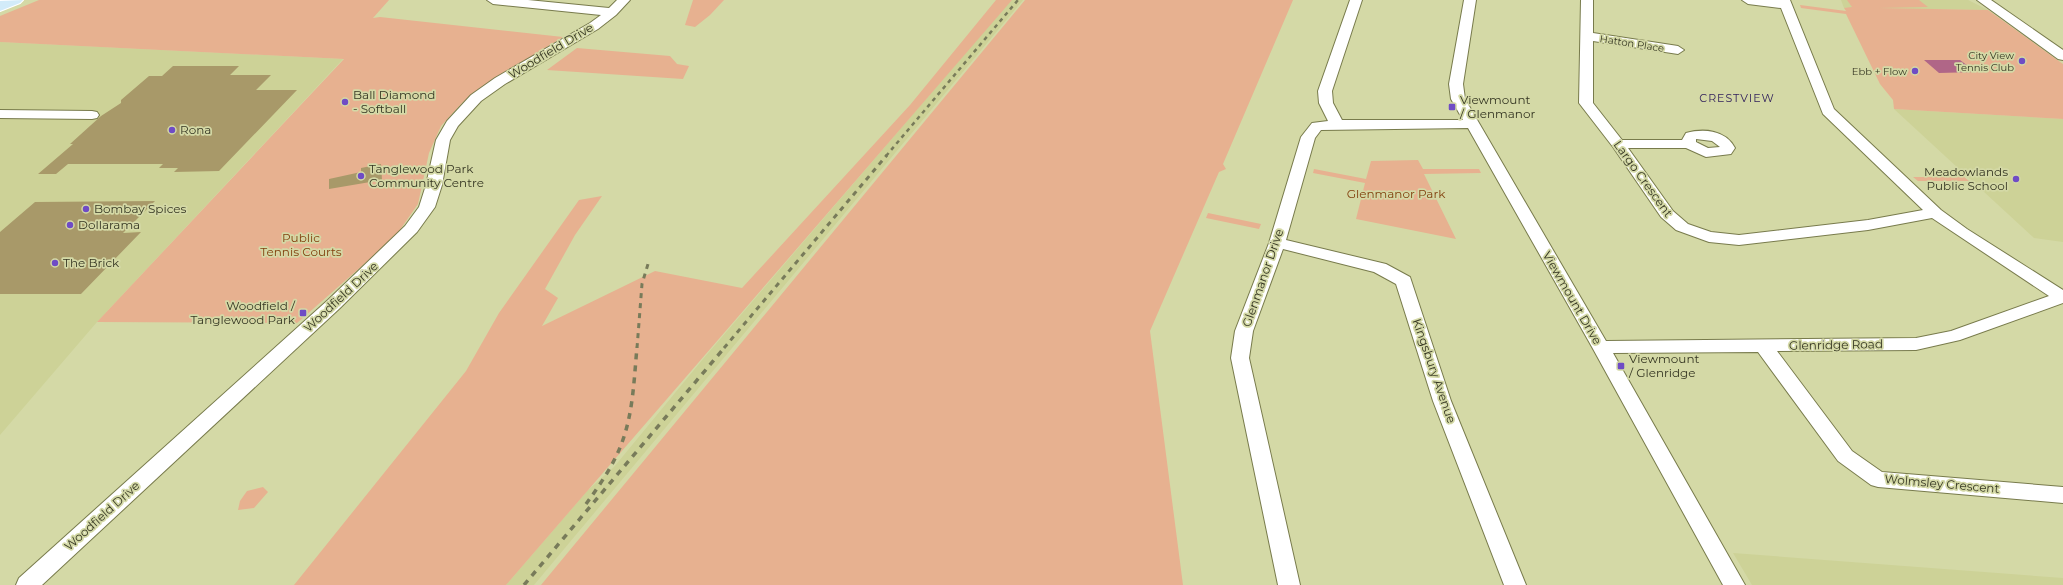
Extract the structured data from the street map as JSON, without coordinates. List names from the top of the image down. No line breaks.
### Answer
{"streets":{"street":["Hatton Place","Woodfield Drive","Largo Crescent","Glenmanor Drive","Viewmount Drive","Glenridge Road","Kingsbury Avenue","Wolmsley Crescent"]},"crossings":[["Hatton Place","Largo Crescent"],["Glenmanor Drive","Viewmount Drive"],["Glenmanor Drive","Kingsbury Avenue"],["Viewmount Drive","Glenridge Road"],["Glenridge Road","Wolmsley Crescent"]],"districts":["CRESTVIEW"],"parks":["Glenmanor Park","Public Tennis Courts"],"places":{"other":["City View Tennis Club","Ebb + Flow","Ball Diamond - Softball","Rona","Tanglewood Park Community Centre","Meadowlands Public School","Bombay Spices","Dollarama","The Brick"],"transit":["Viewmount / Glenmanor","Woodfield / Tanglewood Park","Viewmount / Glenridge"]}}
